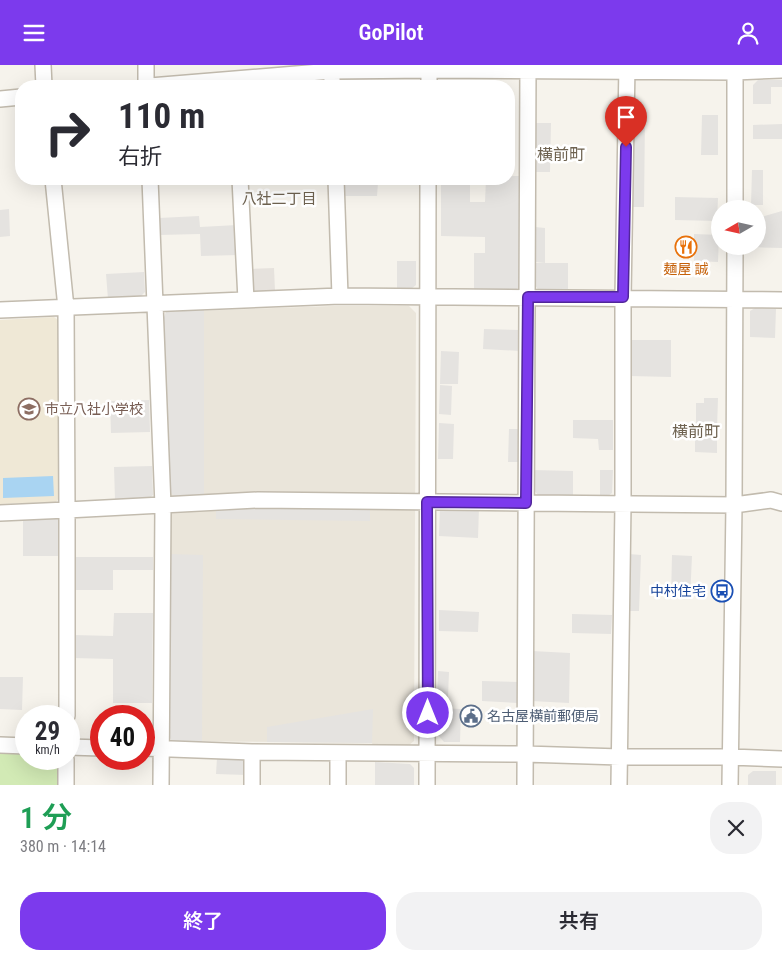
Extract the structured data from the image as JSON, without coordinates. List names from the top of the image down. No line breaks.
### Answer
{"districts":["横前町","八社二丁目","横前町"],"places":{"restaurant":["麺屋 誠"],"school or university":["市立八社小学校"],"bus stop":["中村住宅"],"public building":["名古屋横前郵便局"]},"north":"left","page":{"header":"GoPilot","turn":["110 m","右折"],"speed":"29 km/h","limit":"40","heading":["1 分","380 m · 14:14"],"buttons":["終了","共有"]}}
